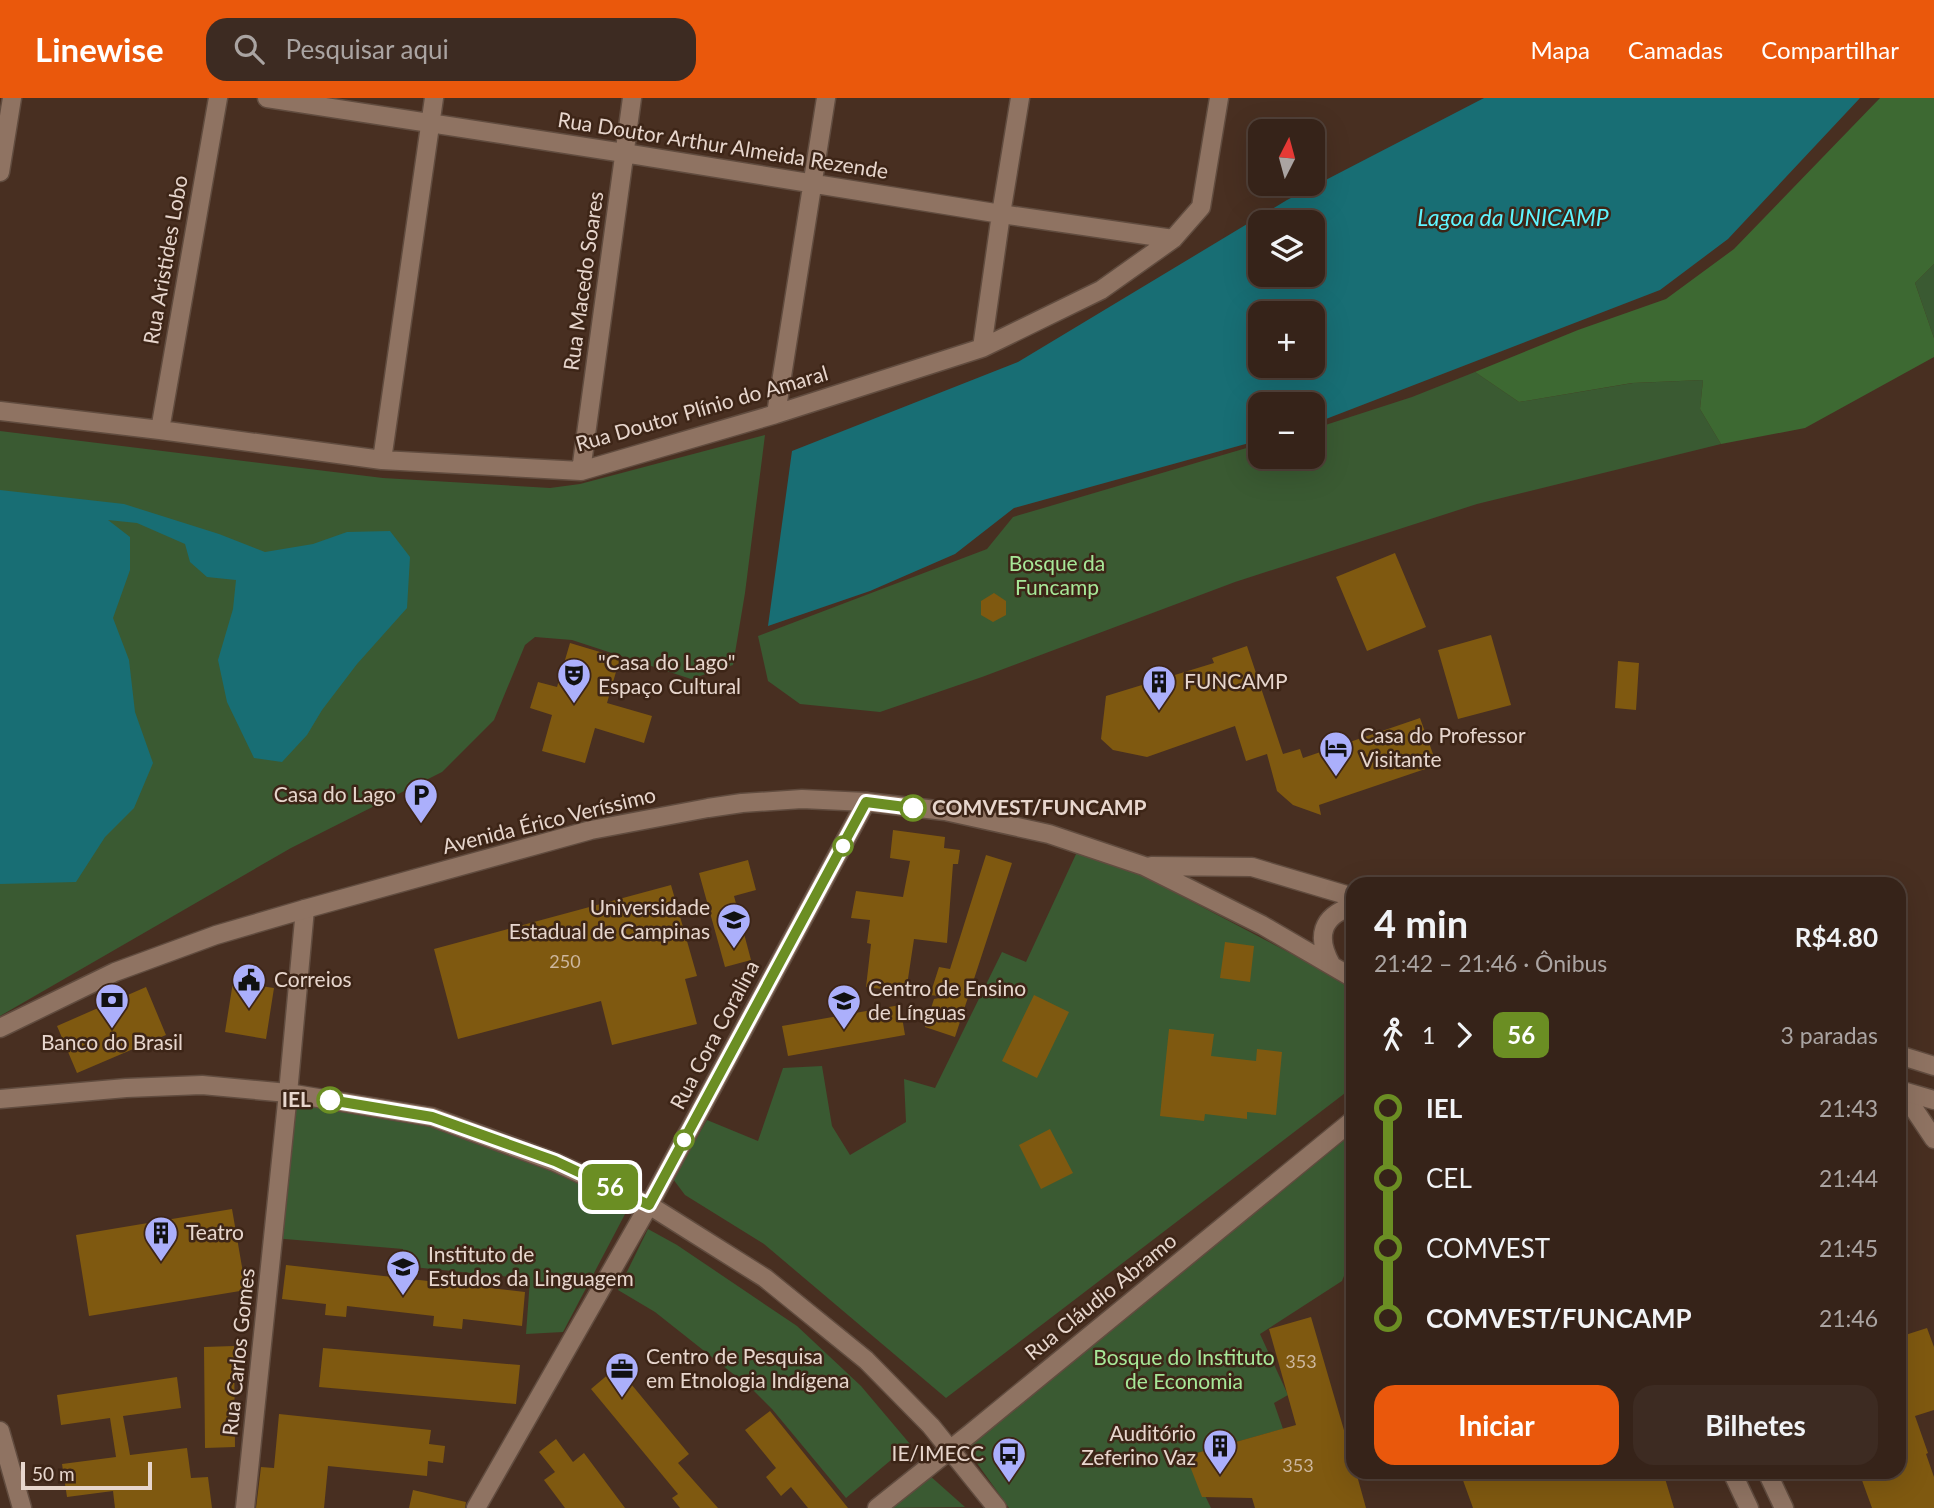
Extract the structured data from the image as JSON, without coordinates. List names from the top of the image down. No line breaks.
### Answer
{"streets":{"street":["Rua Doutor Arthur Almeida Rezende","Rua Aristides Lobo","Rua Macedo Soares","Rua Doutor Plínio do Amaral","Avenida Érico Veríssimo","Rua Cora Coralina","Rua Cláudio Abramo","Rua Carlos Gomes"]},"crossings":[["Rua Doutor Arthur Almeida Rezende","Rua Macedo Soares"],["Rua Doutor Arthur Almeida Rezende","Rua Doutor Plínio do Amaral"],["Rua Aristides Lobo","Rua Doutor Plínio do Amaral"],["Rua Macedo Soares","Rua Doutor Plínio do Amaral"],["Avenida Érico Veríssimo","Rua Cora Coralina"],["Avenida Érico Veríssimo","Rua Carlos Gomes"]],"water":["Lagoa da UNICAMP"],"parks":["Bosque da Funcamp","Bosque do Instituto de Economia"],"places":{"theatre":["\"Casa do Lago\" Espaço Cultural"],"building":["FUNCAMP","Teatro","Auditório Zeferino Vaz"],"hotel":["Casa do Professor Visitante"],"other":["COMVEST/FUNCAMP","IEL"],"parking":["Casa do Lago"],"school or university":["Universidade Estadual de Campinas","Centro de Ensino de Línguas","Instituto de Estudos da Linguagem"],"public building":["Correios"],"bank":["Banco do Brasil"],"office":["Centro de Pesquisa em Etnologia Indígena"],"bus stop":["IE/IMECC"]},"lines":["bus line 56"],"house_numbers":["250","353","353"],"scale_bar":"50 m","north":"top","page":{"header":"Linewise","search":"Pesquisar aqui","nav":["Mapa","Camadas","Compartilhar"],"on_map":"56","map_buttons":["+","−"],"heading":["4 min","21:42 – 21:46 · Ônibus","R$4.80"],"legs":["1","56","3 paradas"],"list":[{"name":"IEL","value":"21:43"},{"name":"CEL","value":"21:44"},{"name":"COMVEST","value":"21:45"},{"name":"COMVEST/FUNCAMP","value":"21:46"}],"buttons":["Iniciar","Bilhetes"],"scale":"50 m"}}
